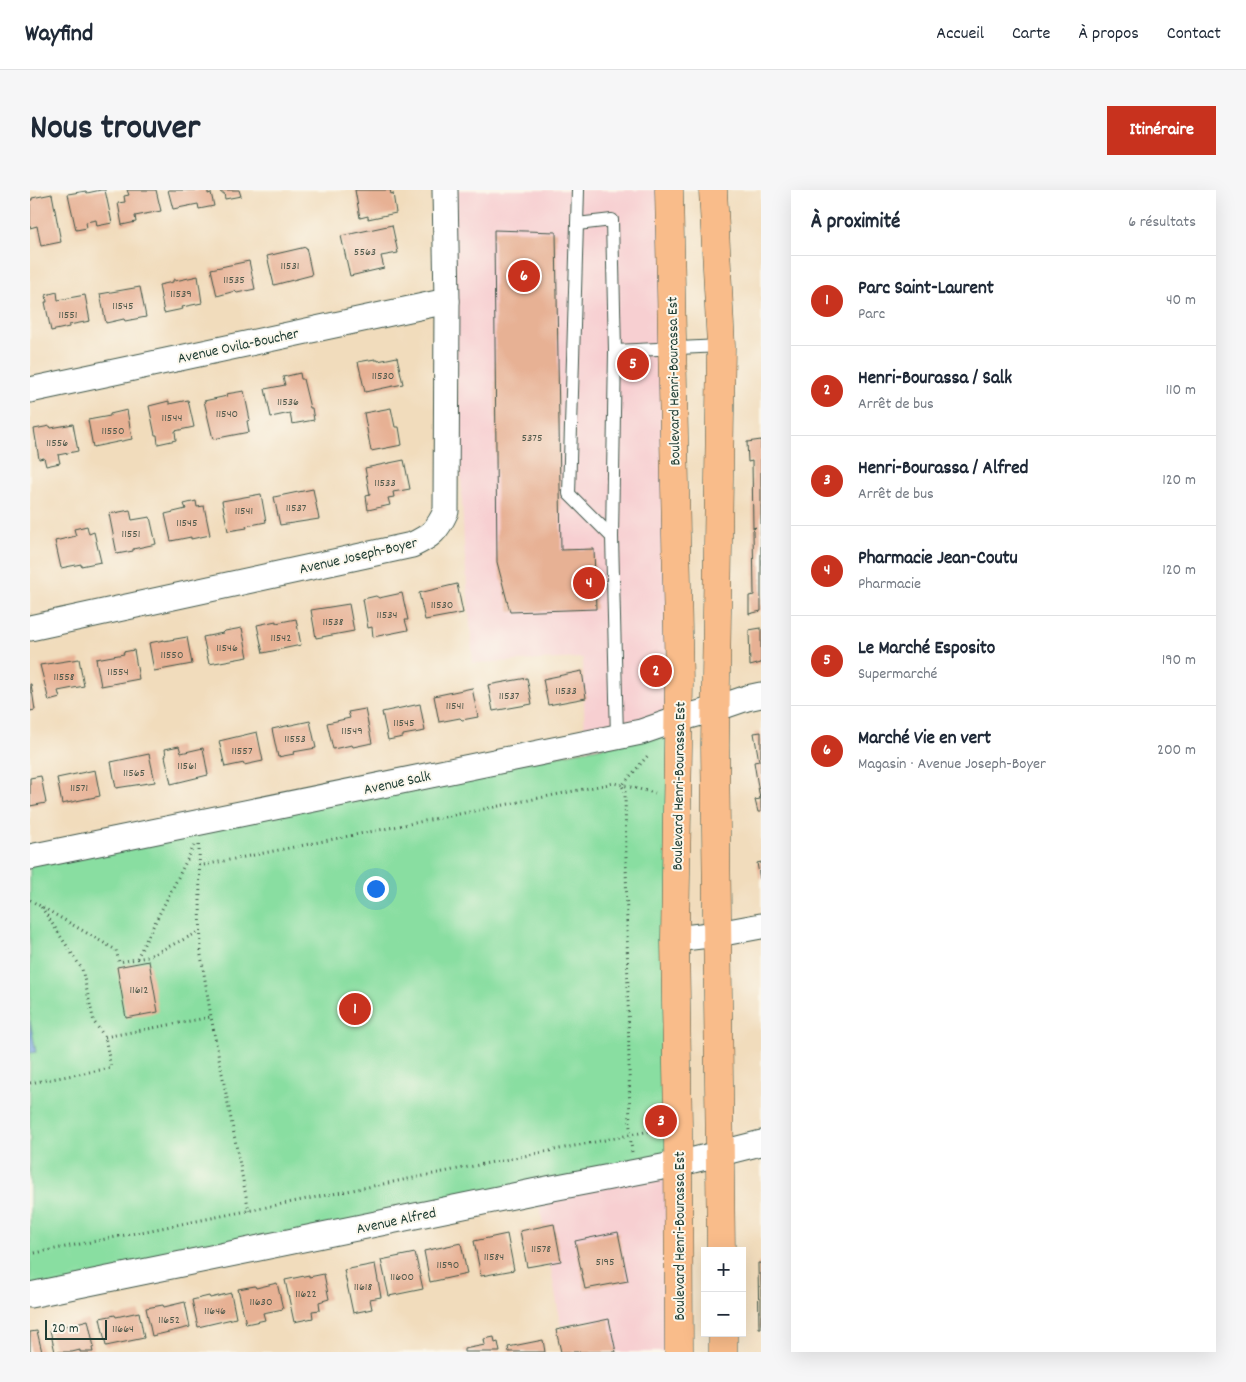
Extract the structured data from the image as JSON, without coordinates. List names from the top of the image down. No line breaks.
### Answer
{"streets":{"main road":["Boulevard Henri-Bourassa Est"],"street":["Avenue Ovila-Boucher","Avenue Joseph-Boyer","Avenue Salk","Avenue Alfred"]},"crossings":[["Avenue Ovila-Boucher","Avenue Joseph-Boyer"],["Boulevard Henri-Bourassa Est","Avenue Salk"],["Boulevard Henri-Bourassa Est","Avenue Alfred"]],"house_numbers":["5563","11531","11535","11539","11545","11551","11530","11536","11540","11544","11550","5375","11556","11533","11537","11541","11545","11551","11530","11534","11538","11542","11546","11550","11554","11558","11533","11537","11541","11545","11549","11553","11557","11561","11565","11571","11612","11578","11584","5195","11590","11600","11618","11622","11630","11646","11652","11664"],"scale_bar":"20 m","page":{"header":"Wayfind","nav":["Accueil","Carte","À propos","Contact"],"title":"Nous trouver","buttons":"Itinéraire","heading":["À proximité","6 résultats"],"list":[{"mark":"1","name":"Parc Saint-Laurent","note":"Parc","value":"40 m"},{"mark":"2","name":"Henri-Bourassa / Salk","note":"Arrêt de bus","value":"110 m"},{"mark":"3","name":"Henri-Bourassa / Alfred","note":"Arrêt de bus","value":"120 m"},{"mark":"4","name":"Pharmacie Jean-Coutu","note":"Pharmacie","value":"120 m"},{"mark":"5","name":"Le Marché Esposito","note":"Supermarché","value":"190 m"},{"mark":"6","name":"Marché Vie en vert","note":"Magasin · Avenue Joseph-Boyer","value":"200 m"}],"pins":["6","5","4","2","1","3"],"map_buttons":["+","−"],"scale":"20 m"}}
